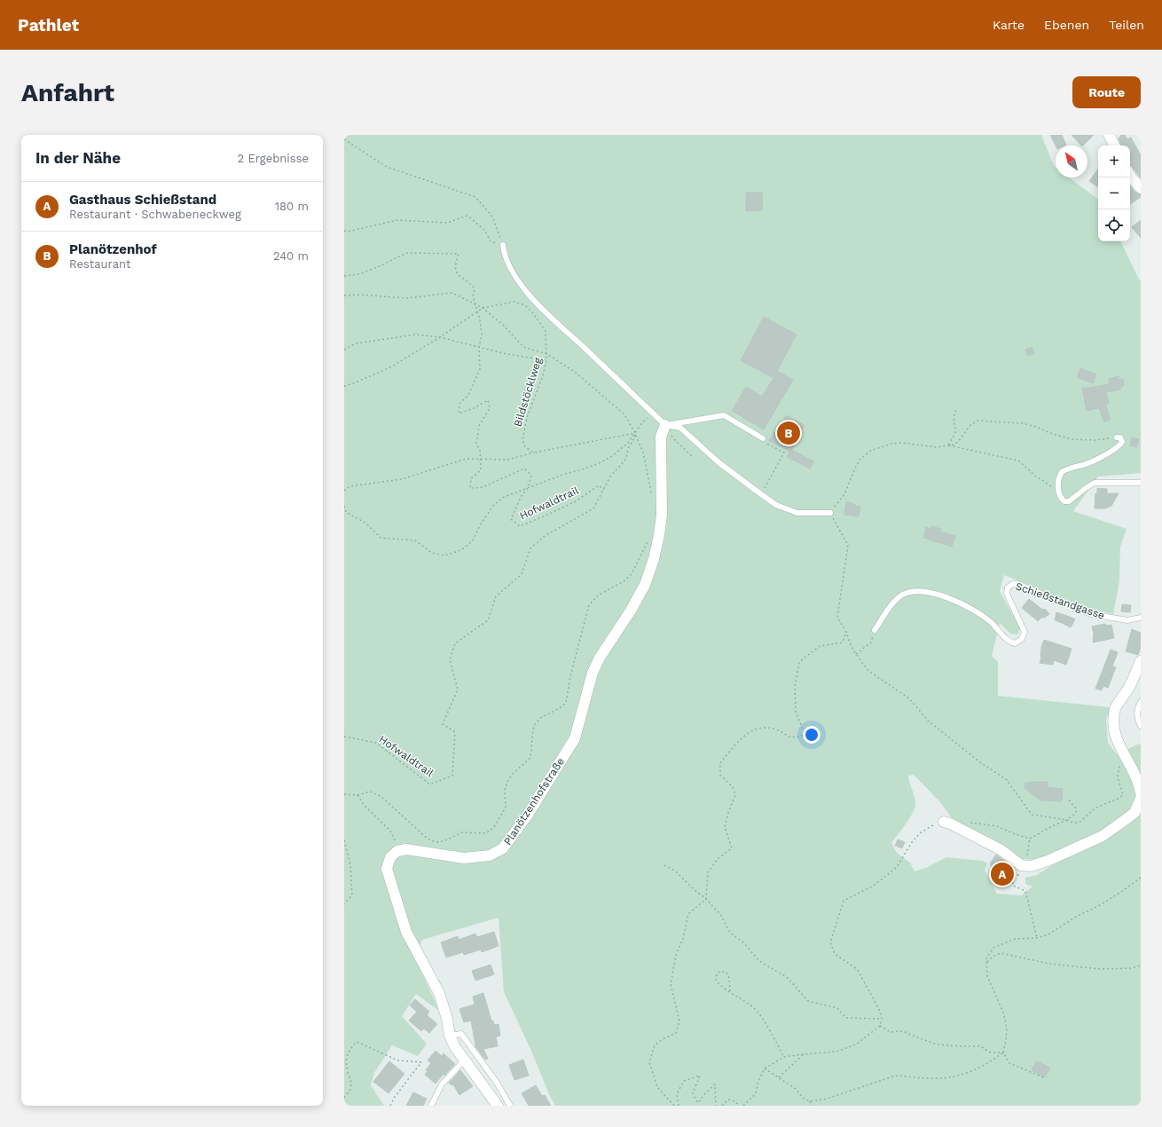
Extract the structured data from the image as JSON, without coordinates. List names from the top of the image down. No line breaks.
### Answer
{"streets":{"street":["Planötzenhofstraße"],"lane":["Schießstandgasse"],"path":["Bildstöcklweg","Hofwaldtrail"]},"north":"top left","page":{"header":"Pathlet","nav":["Karte","Ebenen","Teilen"],"buttons":"Route","title":"Anfahrt","heading":["In der Nähe","2 Ergebnisse"],"map_buttons":["+","−"],"list":[{"mark":"A","name":"Gasthaus Schießstand","note":"Restaurant · Schwabeneckweg","value":"180 m"},{"mark":"B","name":"Planötzenhof","note":"Restaurant","value":"240 m"}],"pins":["B","A"]}}
